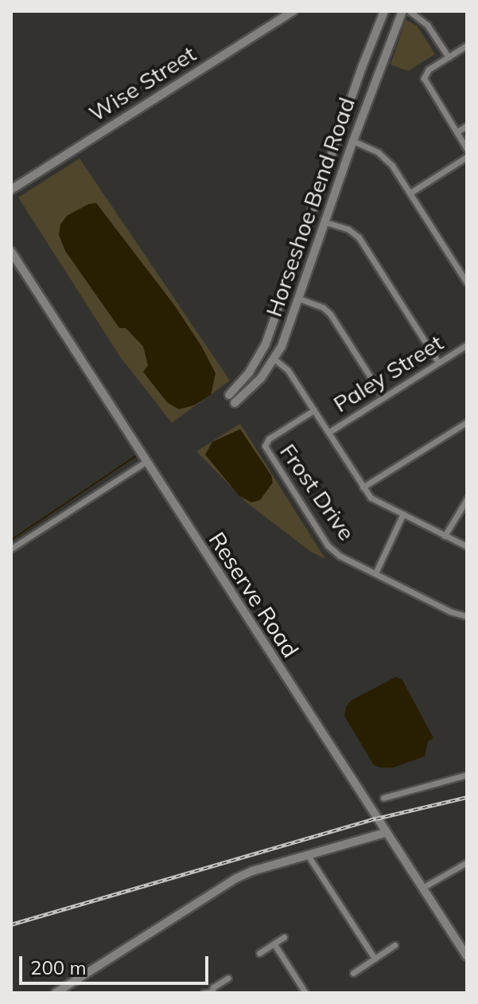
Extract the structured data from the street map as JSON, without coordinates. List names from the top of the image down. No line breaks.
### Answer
{"streets":{"street":["Wise Street","Horseshoe Bend Road","Paley Street","Frost Drive","Reserve Road"]},"scale_bar":"200 m"}
